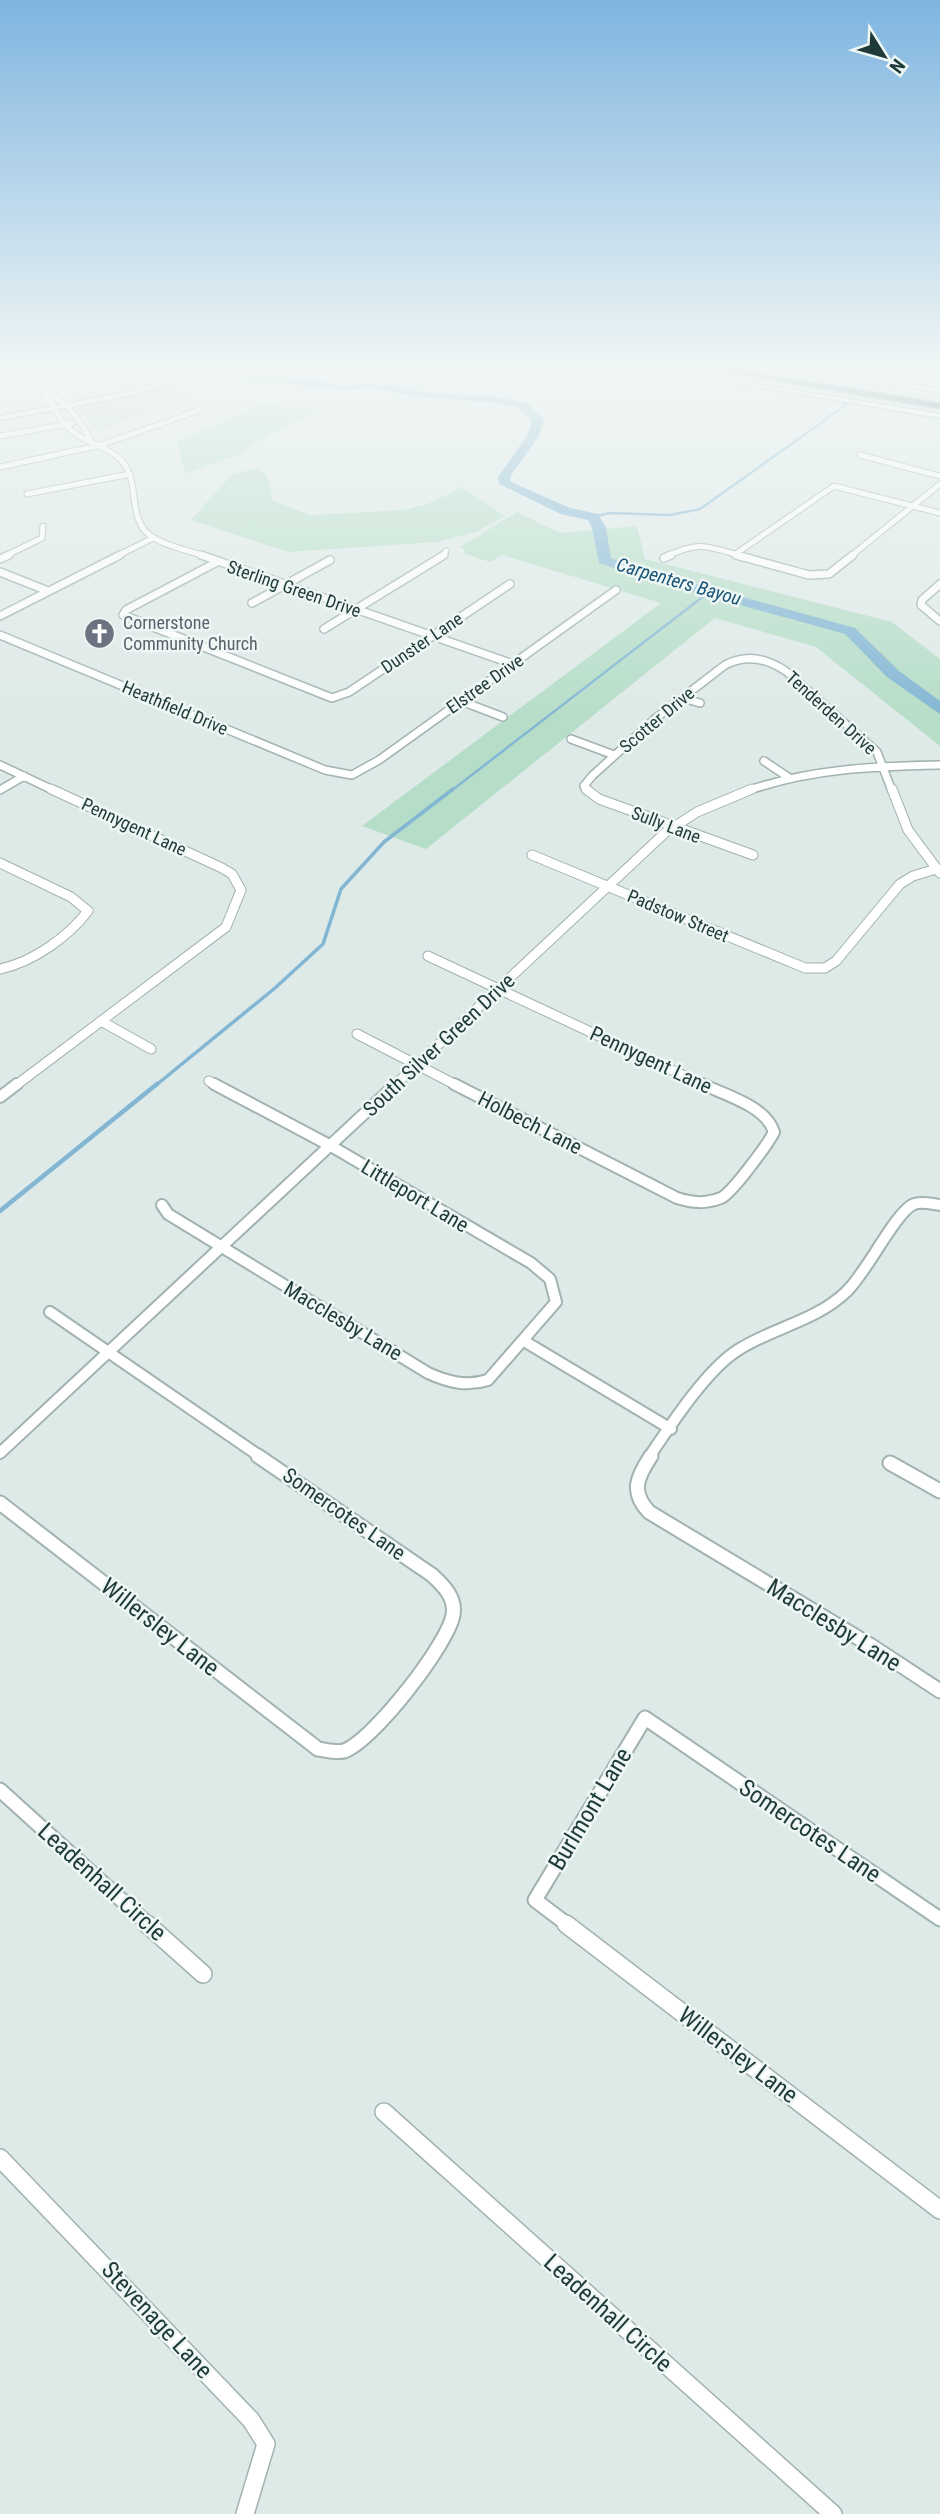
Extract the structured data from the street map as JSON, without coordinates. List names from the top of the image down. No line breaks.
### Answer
{"streets":{"street":["Sterling Green Drive","Dunster Lane","Elstree Drive","Heathfield Drive","Tenderden Drive","Scotter Drive","Sully Lane","Pennygent Lane","Padstow Street","South Silver Green Drive","Holbech Lane","Littleport Lane","Macclesby Lane","Somercotes Lane","Willersley Lane","Burlmont Lane","Leadenhall Circle","Stevenage Lane"]},"crossings":[["Sterling Green Drive","Dunster Lane"],["Sterling Green Drive","Elstree Drive"],["Elstree Drive","Heathfield Drive"],["Tenderden Drive","Scotter Drive"],["Tenderden Drive","Padstow Street"],["Tenderden Drive","South Silver Green Drive"],["Scotter Drive","Sully Lane"],["Sully Lane","South Silver Green Drive"],["Pennygent Lane","South Silver Green Drive"],["Pennygent Lane","Holbech Lane"],["Padstow Street","South Silver Green Drive"],["South Silver Green Drive","Holbech Lane"],["South Silver Green Drive","Littleport Lane"],["South Silver Green Drive","Macclesby Lane"],["South Silver Green Drive","Somercotes Lane"],["Littleport Lane","Macclesby Lane"],["Somercotes Lane","Willersley Lane"],["Somercotes Lane","Burlmont Lane"],["Willersley Lane","Burlmont Lane"]],"water":["Carpenters Bayou"],"places":{"church":["Cornerstone Community Church"]},"north":"bottom right"}
